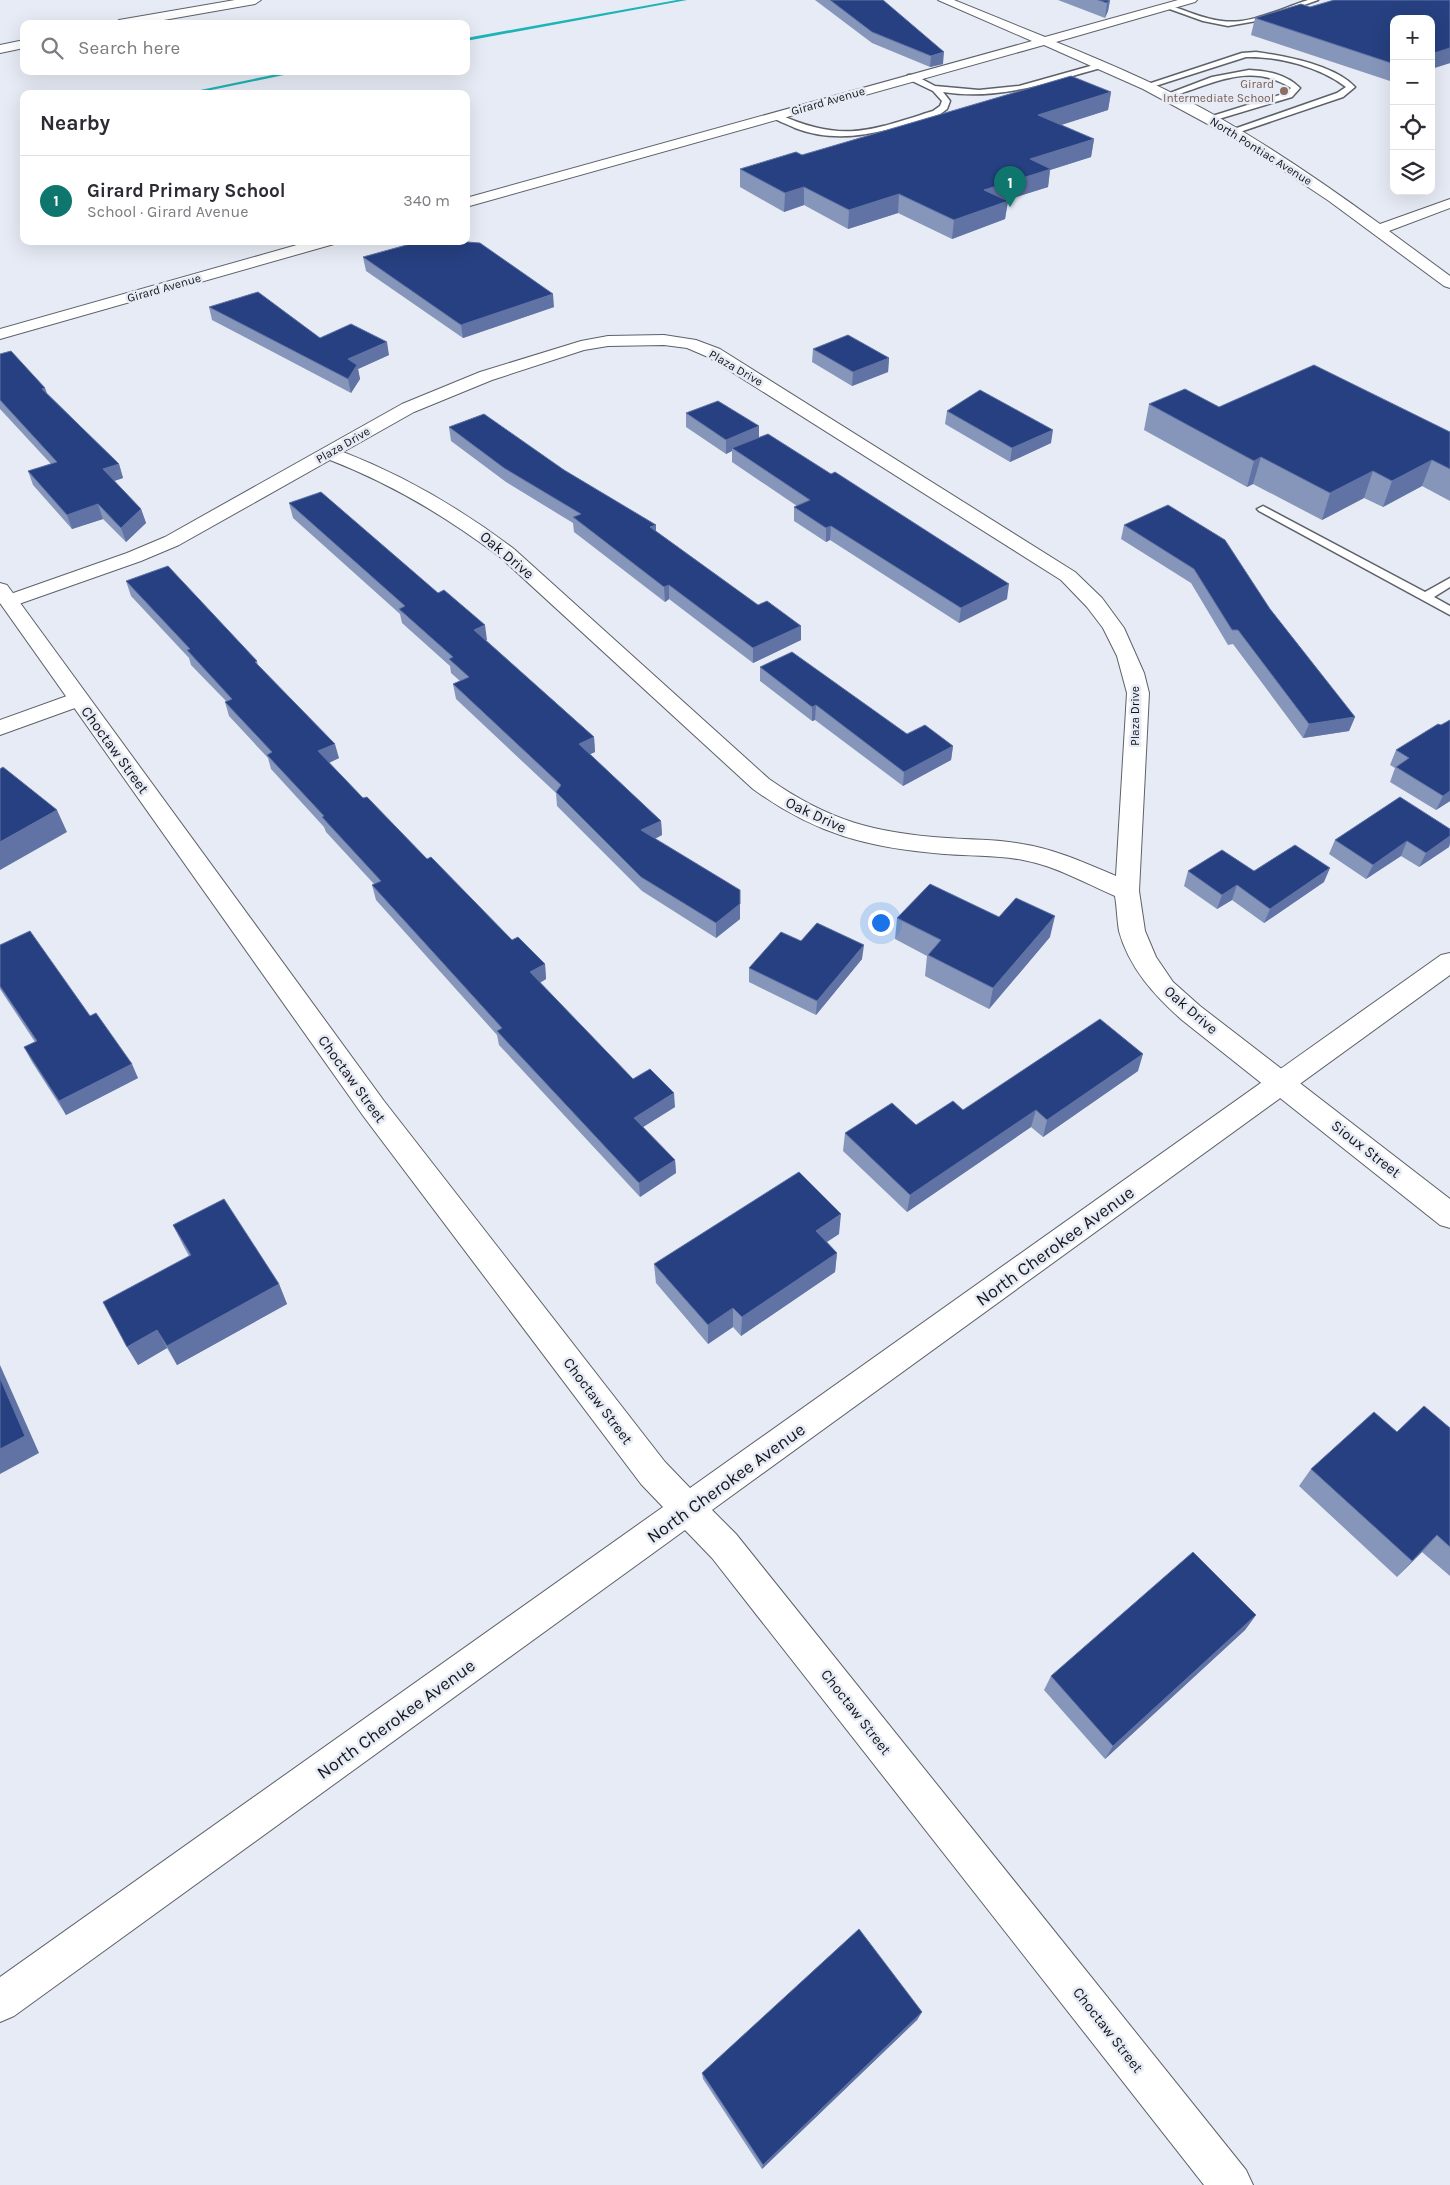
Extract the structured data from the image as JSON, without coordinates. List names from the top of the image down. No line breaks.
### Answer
{"streets":{"street":["Girard Avenue","North Pontiac Avenue","Plaza Drive","Oak Drive","Choctaw Street","Sioux Street","North Cherokee Avenue"]},"crossings":[["Girard Avenue","North Pontiac Avenue"],["Plaza Drive","Oak Drive"],["Plaza Drive","Choctaw Street"],["Oak Drive","Sioux Street"],["Oak Drive","North Cherokee Avenue"],["Choctaw Street","North Cherokee Avenue"],["Sioux Street","North Cherokee Avenue"]],"places":["Girard Intermediate School"],"page":{"map_buttons":["+","−"],"search":"Search here","heading":"Nearby","list":[{"mark":"1","name":"Girard Primary School","note":"School · Girard Avenue","value":"340 m"}],"pins":"1"}}
